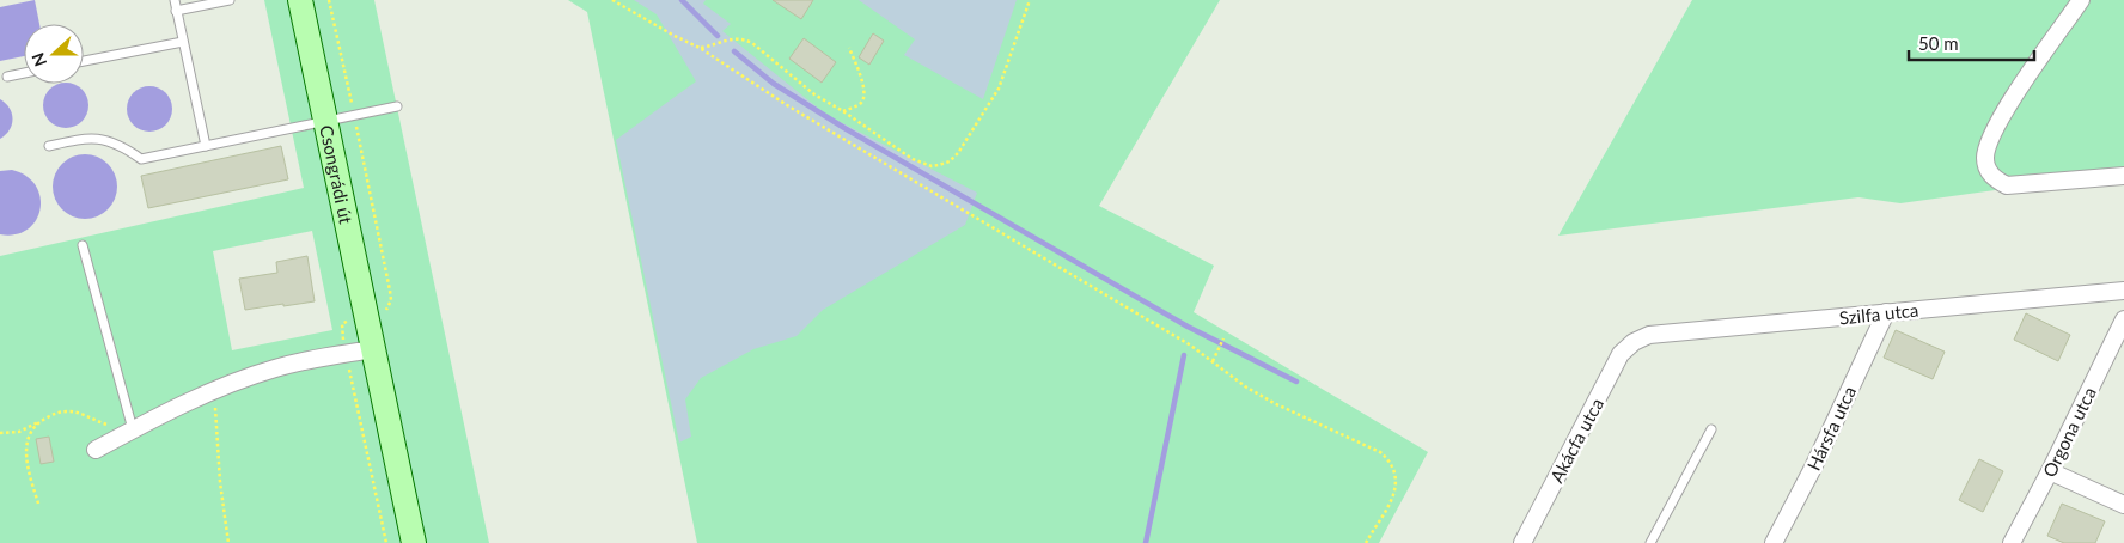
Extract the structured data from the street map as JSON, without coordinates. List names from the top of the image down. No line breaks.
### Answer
{"streets":{"main road":["Csongrádi út"],"street":["Szilfa utca","Hársfa utca","Orgona utca","Akácfa utca"]},"crossings":[["Szilfa utca","Hársfa utca"],["Szilfa utca","Akácfa utca"]],"scale_bar":"50 m","north":"left"}
